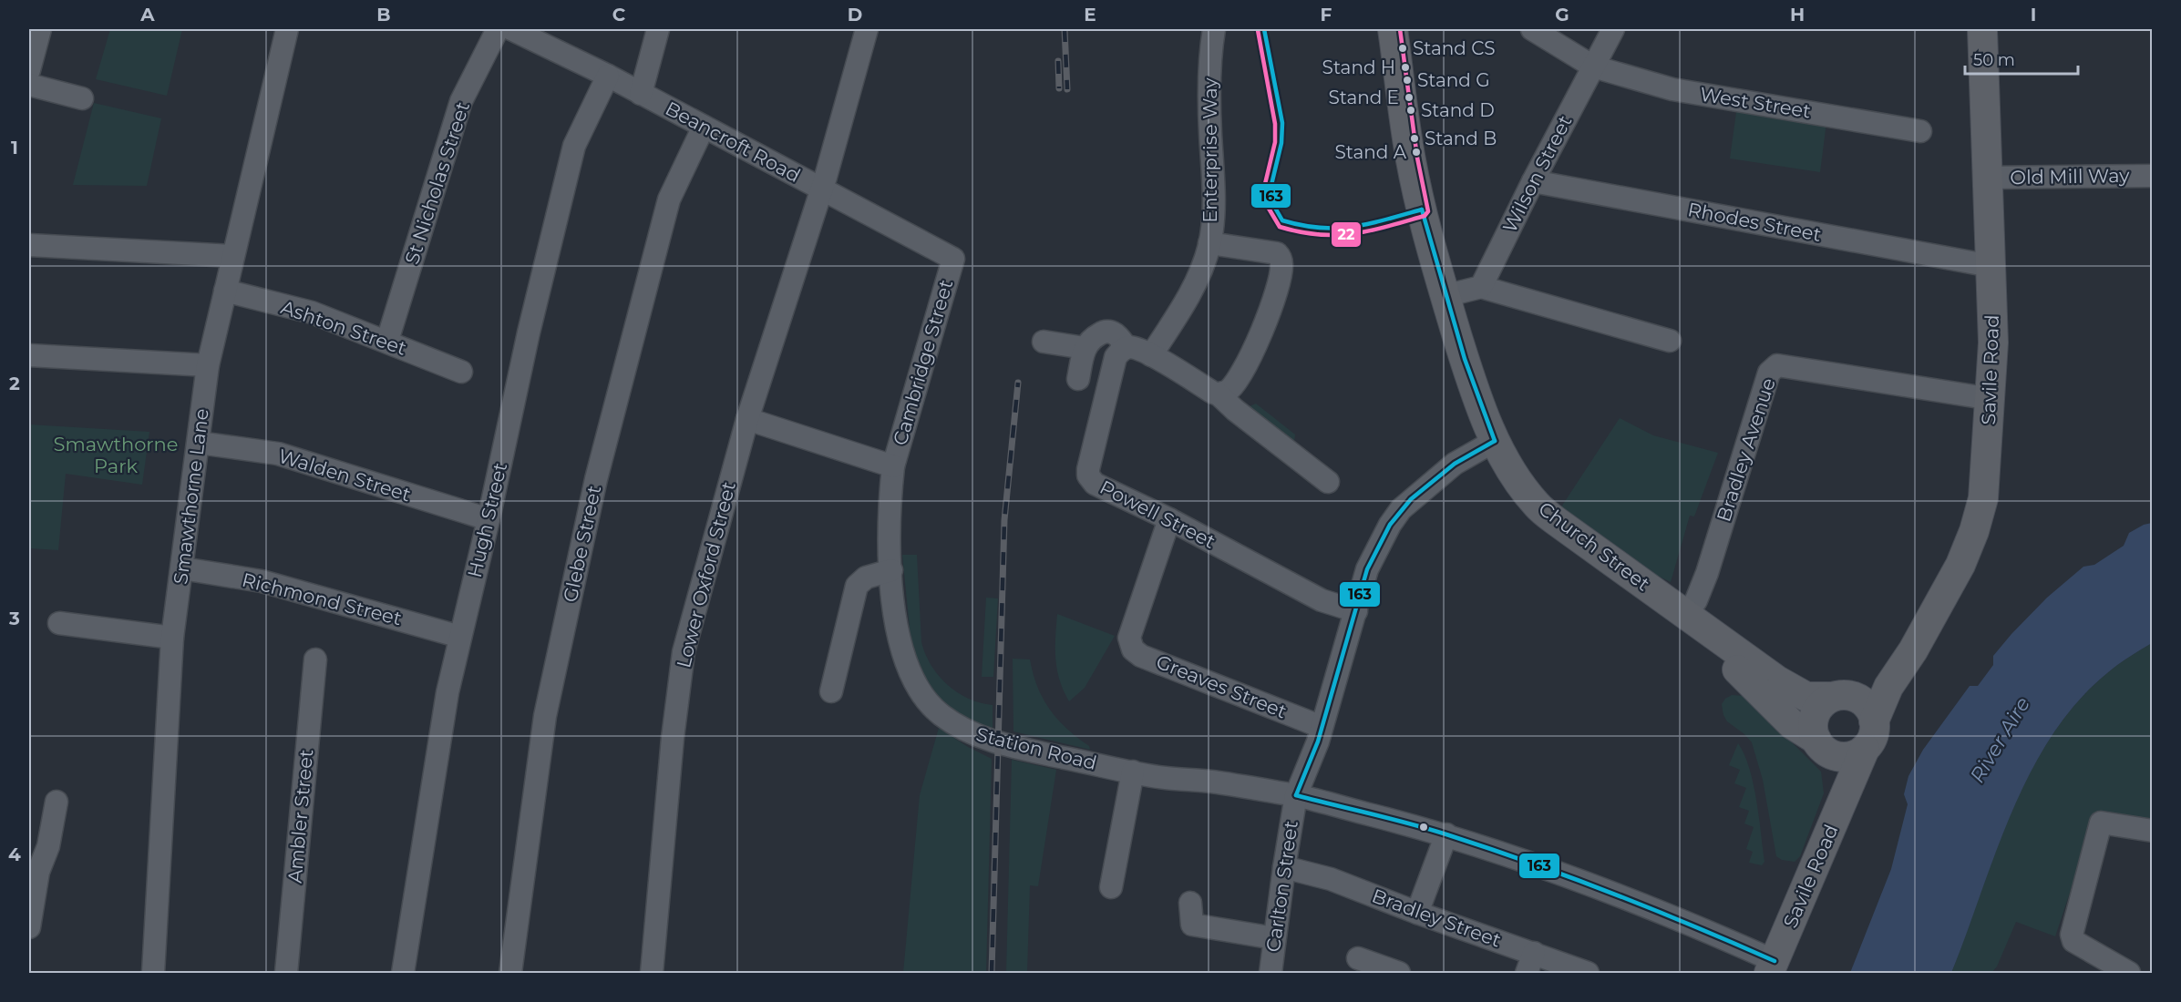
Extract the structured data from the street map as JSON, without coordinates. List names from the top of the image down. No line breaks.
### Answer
{"streets":{"main road":["Savile Road","Church Street"],"street":["West Street","Beancroft Road","Enterprise Way","Wilson Street","Old Mill Way","St Nicholas Street","Rhodes Street","Ashton Street","Cambridge Street","Bradley Avenue","Walden Street","Smawthorne Lane","Powell Street","Hugh Street","Glebe Street","Lower Oxford Street","Richmond Street","Greaves Street","Station Road","Ambler Street","Carlton Street","Bradley Street"]},"crossings":[["West Street","Wilson Street"],["Beancroft Road","Cambridge Street"],["Beancroft Road","Hugh Street"],["Beancroft Road","Glebe Street"],["Beancroft Road","Lower Oxford Street"],["Wilson Street","Rhodes Street"],["Old Mill Way","Savile Road"],["St Nicholas Street","Ashton Street"],["Ashton Street","Smawthorne Lane"],["Cambridge Street","Station Road"],["Savile Road","Bradley Avenue"],["Savile Road","Church Street"],["Savile Road","Station Road"],["Bradley Avenue","Church Street"],["Walden Street","Smawthorne Lane"],["Walden Street","Hugh Street"],["Smawthorne Lane","Richmond Street"],["Powell Street","Greaves Street"],["Powell Street","Carlton Street"],["Hugh Street","Richmond Street"],["Church Street","Carlton Street"],["Greaves Street","Carlton Street"],["Station Road","Carlton Street"],["Carlton Street","Bradley Street"]],"water":["River Aire"],"parks":["Smawthorne Park"],"places":["Stand CS","Stand H","Stand G","Stand E","Stand D","Stand B","Stand A"],"lines":["transit line 163","transit line 22"],"scale_bar":"50 m","grid":{"columns":["A","B","C","D","E","F","G","H","I"],"rows":["1","2","3","4"]}}
